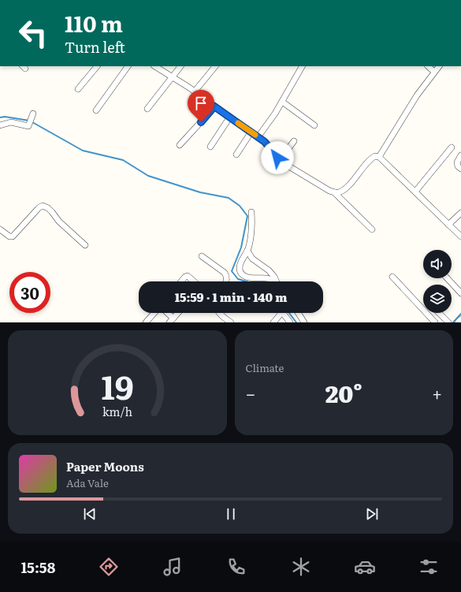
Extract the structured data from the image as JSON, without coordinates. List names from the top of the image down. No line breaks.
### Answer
{"page":{"turn":["110 m","Turn left"],"limit":"30","trip":"15:59 · 1 min · 140 m","tile":"Climate","heat":["−","20°","+"],"song":["Paper Moons","Ada Vale"],"tabs":"15:58","gauge":["19","km/h"]}}
